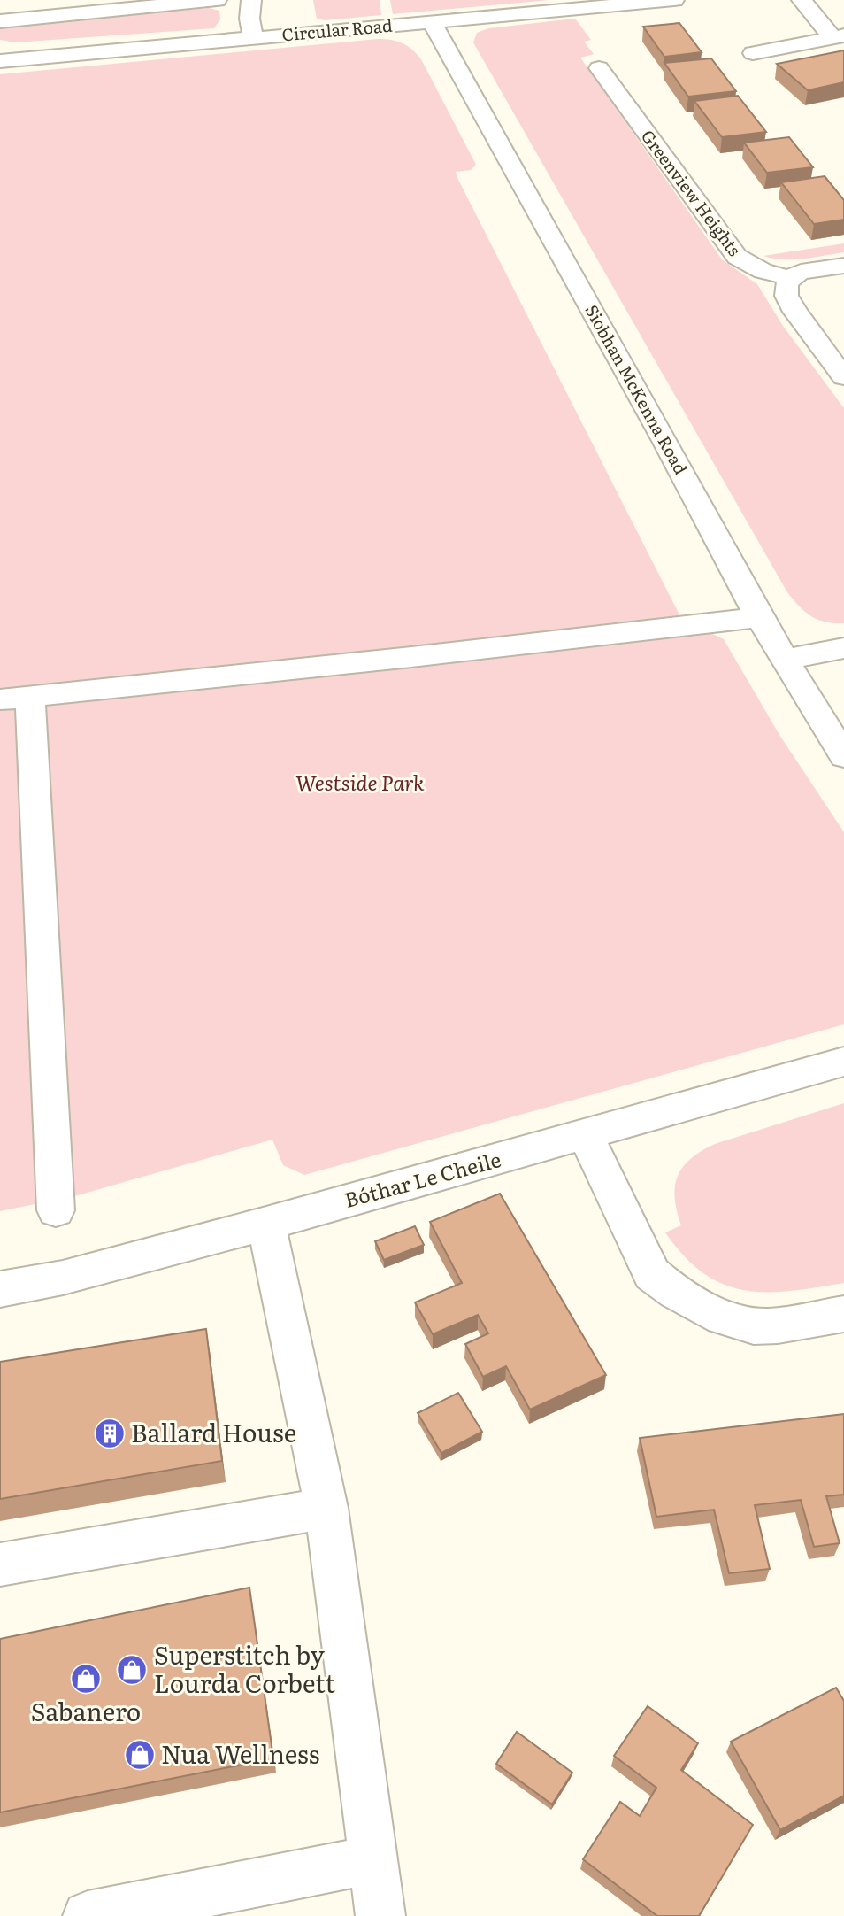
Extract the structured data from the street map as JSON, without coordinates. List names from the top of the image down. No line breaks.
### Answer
{"streets":{"street":["Circular Road","Greenview Heights","Siobhan McKenna Road","Bóthar Le Cheile"]},"crossings":[["Circular Road","Siobhan McKenna Road"]],"parks":["Westside Park"],"places":{"building":["Ballard House"],"shop":["Superstitch by Lourda Corbett","Sabanero","Nua Wellness"]}}
